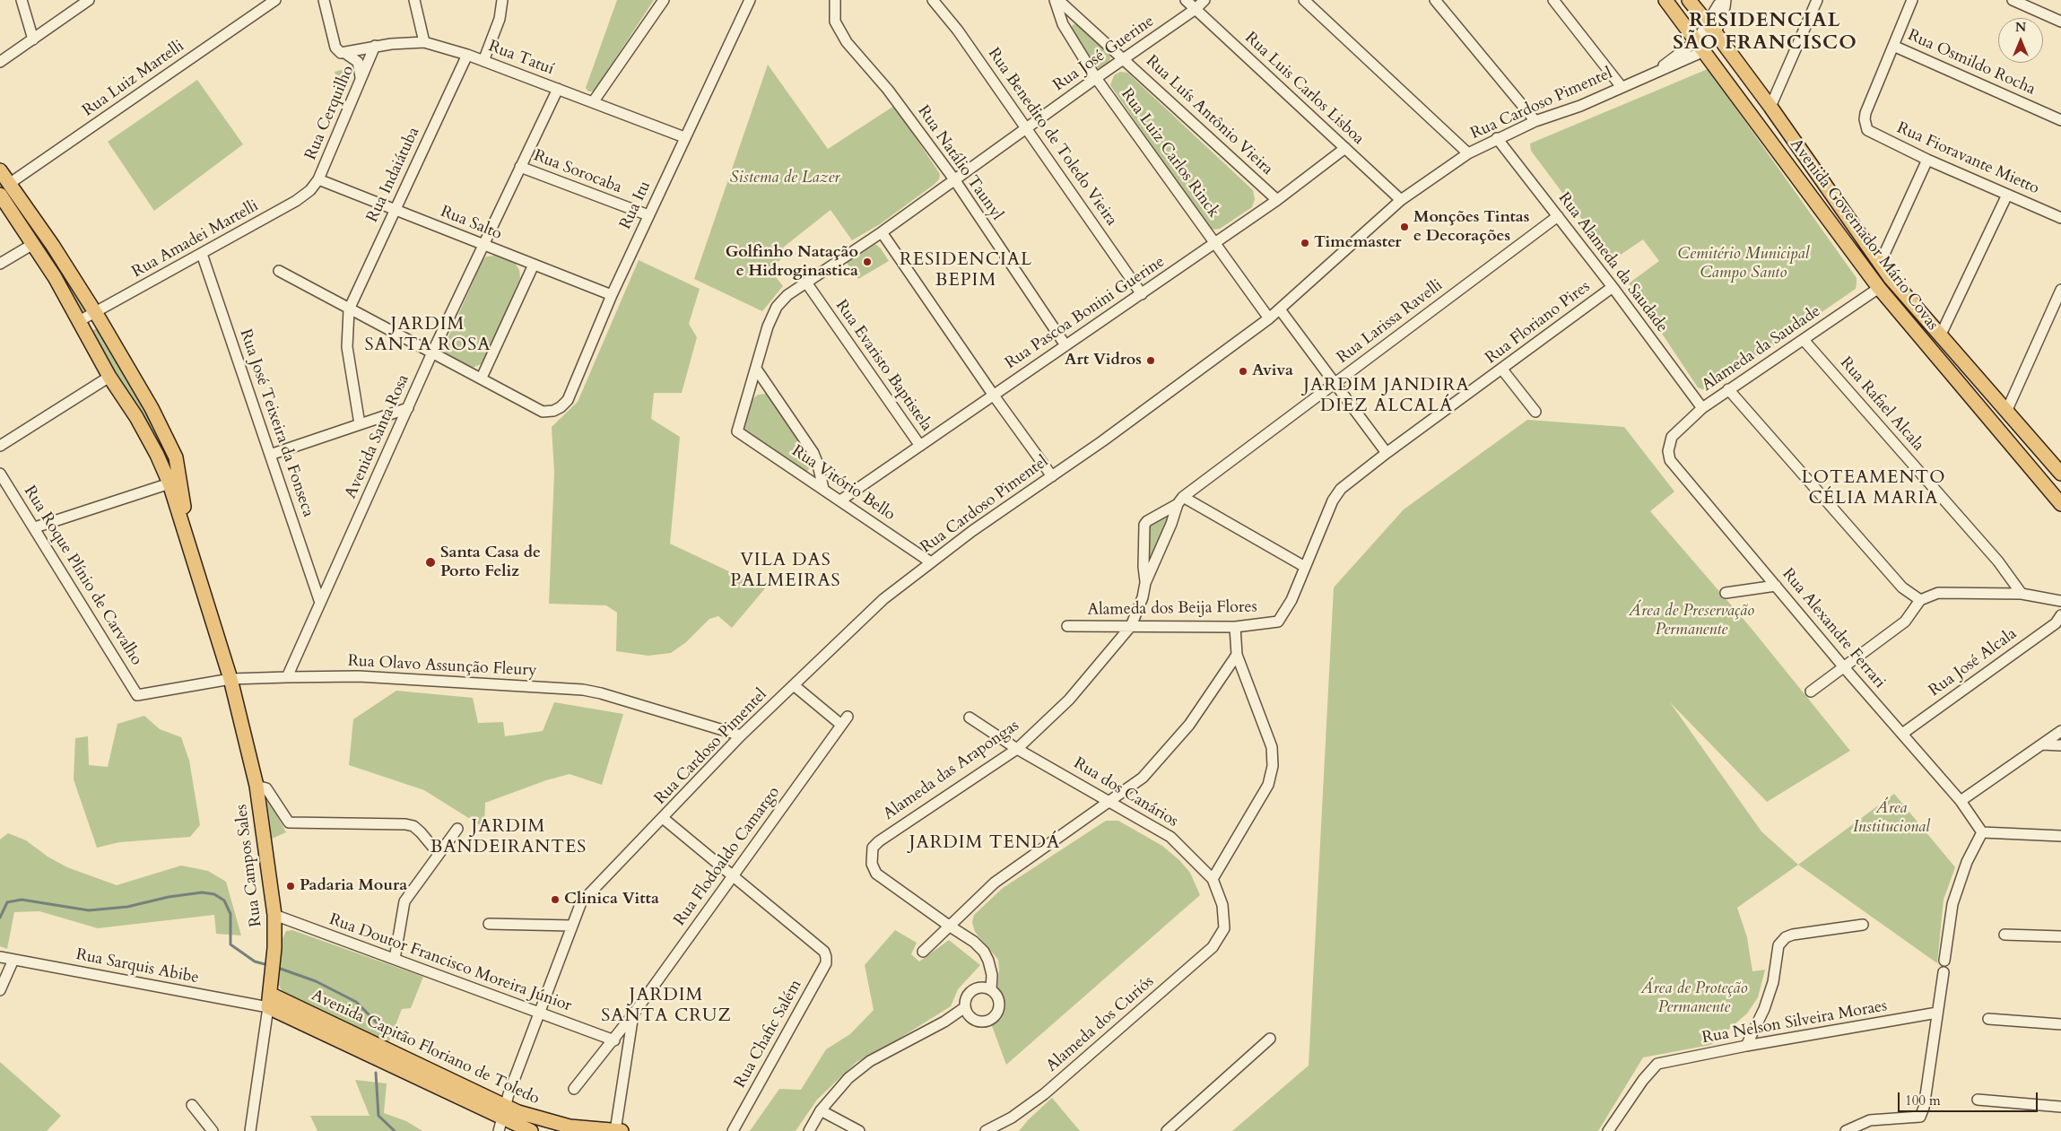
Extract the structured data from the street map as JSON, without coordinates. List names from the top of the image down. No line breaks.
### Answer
{"streets":{"main road":["Avenida Governador Mário Covas","Rua Campos Sales","Avenida Capitão Floriano de Toledo"],"street":["Rua José Guerine","Rua Tatuí","Rua Osmildo Rocha","Rua Luiz Martelli","Rua Luis Carlos Lisboa","Rua Cardoso Pimentel","Rua Cerquilho","Rua Luís Antônio Vieira","Rua Benedito de Toledo Vieira","Rua Luiz Carlos Rinck","Rua Fioravante Mietto","Rua Natálio Taunyl","Rua Sorocaba","Rua Indaiátuba","Rua Itu","Rua Salto","Rua Amadei Martelli","Rua Alameda da Saudade","Rua Pascoa Bonini Guerine","Rua Larissa Ravelli","Rua Floriano Pires","Alameda da Saudade","Rua Evaristo Baptistela","Rua Rafael Alcala","Rua José Teixeira da Fonseca","Avenida Santa Rosa","Rua Vitório Bello","Rua Roque Plínio de Carvalho","Alameda dos Beija Flores","Rua Alexandre Ferrari","Rua José Alcala","Rua Olavo Assunção Fleury","Alameda das Arapongas","Rua dos Canários","Rua Flodoaldo Camargo","Rua Doutor Francisco Moreira Júnior","Rua Sarquis Abibe","Rua Nelson Silveira Moraes","Alameda dos Curiós","Rua Chafic Salém"]},"crossings":[["Rua José Guerine","Rua Luis Carlos Lisboa"],["Rua José Guerine","Rua Luís Antônio Vieira"],["Rua José Guerine","Rua Benedito de Toledo Vieira"],["Rua José Guerine","Rua Luiz Carlos Rinck"],["Rua José Guerine","Rua Natálio Taunyl"],["Rua José Guerine","Rua Evaristo Baptistela"],["Rua José Guerine","Rua Vitório Bello"],["Rua Tatuí","Rua Cerquilho"],["Rua Tatuí","Rua Indaiátuba"],["Rua Tatuí","Rua Itu"],["Rua Tatuí","Avenida Santa Rosa"],["Rua Osmildo Rocha","Rua Fioravante Mietto"],["Rua Luis Carlos Lisboa","Rua Cardoso Pimentel"],["Rua Luis Carlos Lisboa","Rua Pascoa Bonini Guerine"],["Rua Cardoso Pimentel","Rua Luiz Carlos Rinck"],["Rua Cardoso Pimentel","Avenida Governador Mário Covas"],["Rua Cardoso Pimentel","Rua Alameda da Saudade"],["Rua Cardoso Pimentel","Rua Vitório Bello"],["Rua Cardoso Pimentel","Rua Olavo Assunção Fleury"],["Rua Cardoso Pimentel","Rua Flodoaldo Camargo"],["Rua Cardoso Pimentel","Rua Doutor Francisco Moreira Júnior"],["Rua Cardoso Pimentel","Avenida Capitão Floriano de Toledo"],["Rua Cerquilho","Rua Salto"],["Rua Cerquilho","Rua Amadei Martelli"],["Rua Luís Antônio Vieira","Rua Pascoa Bonini Guerine"],["Rua Benedito de Toledo Vieira","Rua Pascoa Bonini Guerine"],["Rua Luiz Carlos Rinck","Rua Pascoa Bonini Guerine"],["Rua Natálio Taunyl","Rua Pascoa Bonini Guerine"],["Rua Sorocaba","Rua Itu"],["Rua Sorocaba","Avenida Santa Rosa"],["Rua Indaiátuba","Rua Salto"],["Rua Itu","Rua Salto"],["Rua Salto","Avenida Santa Rosa"],["Avenida Governador Mário Covas","Alameda da Saudade"],["Rua Amadei Martelli","Rua José Teixeira da Fonseca"],["Rua Alameda da Saudade","Rua Larissa Ravelli"],["Rua Alameda da Saudade","Rua Floriano Pires"],["Rua Alameda da Saudade","Alameda da Saudade"],["Rua Pascoa Bonini Guerine","Rua Evaristo Baptistela"],["Rua Pascoa Bonini Guerine","Rua Vitório Bello"],["Rua Larissa Ravelli","Alameda das Arapongas"],["Rua Floriano Pires","Alameda dos Beija Flores"],["Alameda da Saudade","Rua Rafael Alcala"],["Alameda da Saudade","Rua Alexandre Ferrari"],["Rua José Teixeira da Fonseca","Avenida Santa Rosa"],["Avenida Santa Rosa","Rua Olavo Assunção Fleury"],["Rua Roque Plínio de Carvalho","Rua Olavo Assunção Fleury"],["Alameda dos Beija Flores","Alameda das Arapongas"],["Rua Alexandre Ferrari","Rua José Alcala"],["Rua Olavo Assunção Fleury","Rua Campos Sales"],["Alameda das Arapongas","Rua dos Canários"],["Rua dos Canários","Alameda dos Curiós"],["Rua Flodoaldo Camargo","Rua Doutor Francisco Moreira Júnior"],["Rua Flodoaldo Camargo","Rua Chafic Salém"],["Rua Flodoaldo Camargo","Avenida Capitão Floriano de Toledo"],["Rua Campos Sales","Rua Doutor Francisco Moreira Júnior"],["Rua Campos Sales","Rua Sarquis Abibe"],["Rua Campos Sales","Avenida Capitão Floriano de Toledo"],["Rua Sarquis Abibe","Avenida Capitão Floriano de Toledo"]],"districts":["RESIDENCIAL SÃO FRANCISCO","RESIDENCIAL BEPIM","JARDIM SANTA ROSA","JARDIM JANDIRA DIEZ ALCALÁ","LOTEAMENTO CÉLIA MARIA","VILA DAS PALMEIRAS","JARDIM BANDEIRANTES","JARDIM TENDÁ","JARDIM SANTA CRUZ"],"parks":["Sistema de Lazer","Cemitério Municipal Campo Santo","Área de Preservação Permanente","Área Institucional","Área de Proteção Permanente"],"places":["Monções Tintas e Decorações","Timemaster","Golfinho Natação e Hidroginastica","Art Vidros","Aviva","Santa Casa de Porto Feliz","Padaria Moura","Clinica Vitta"],"scale_bar":"100 m","north":"top"}
